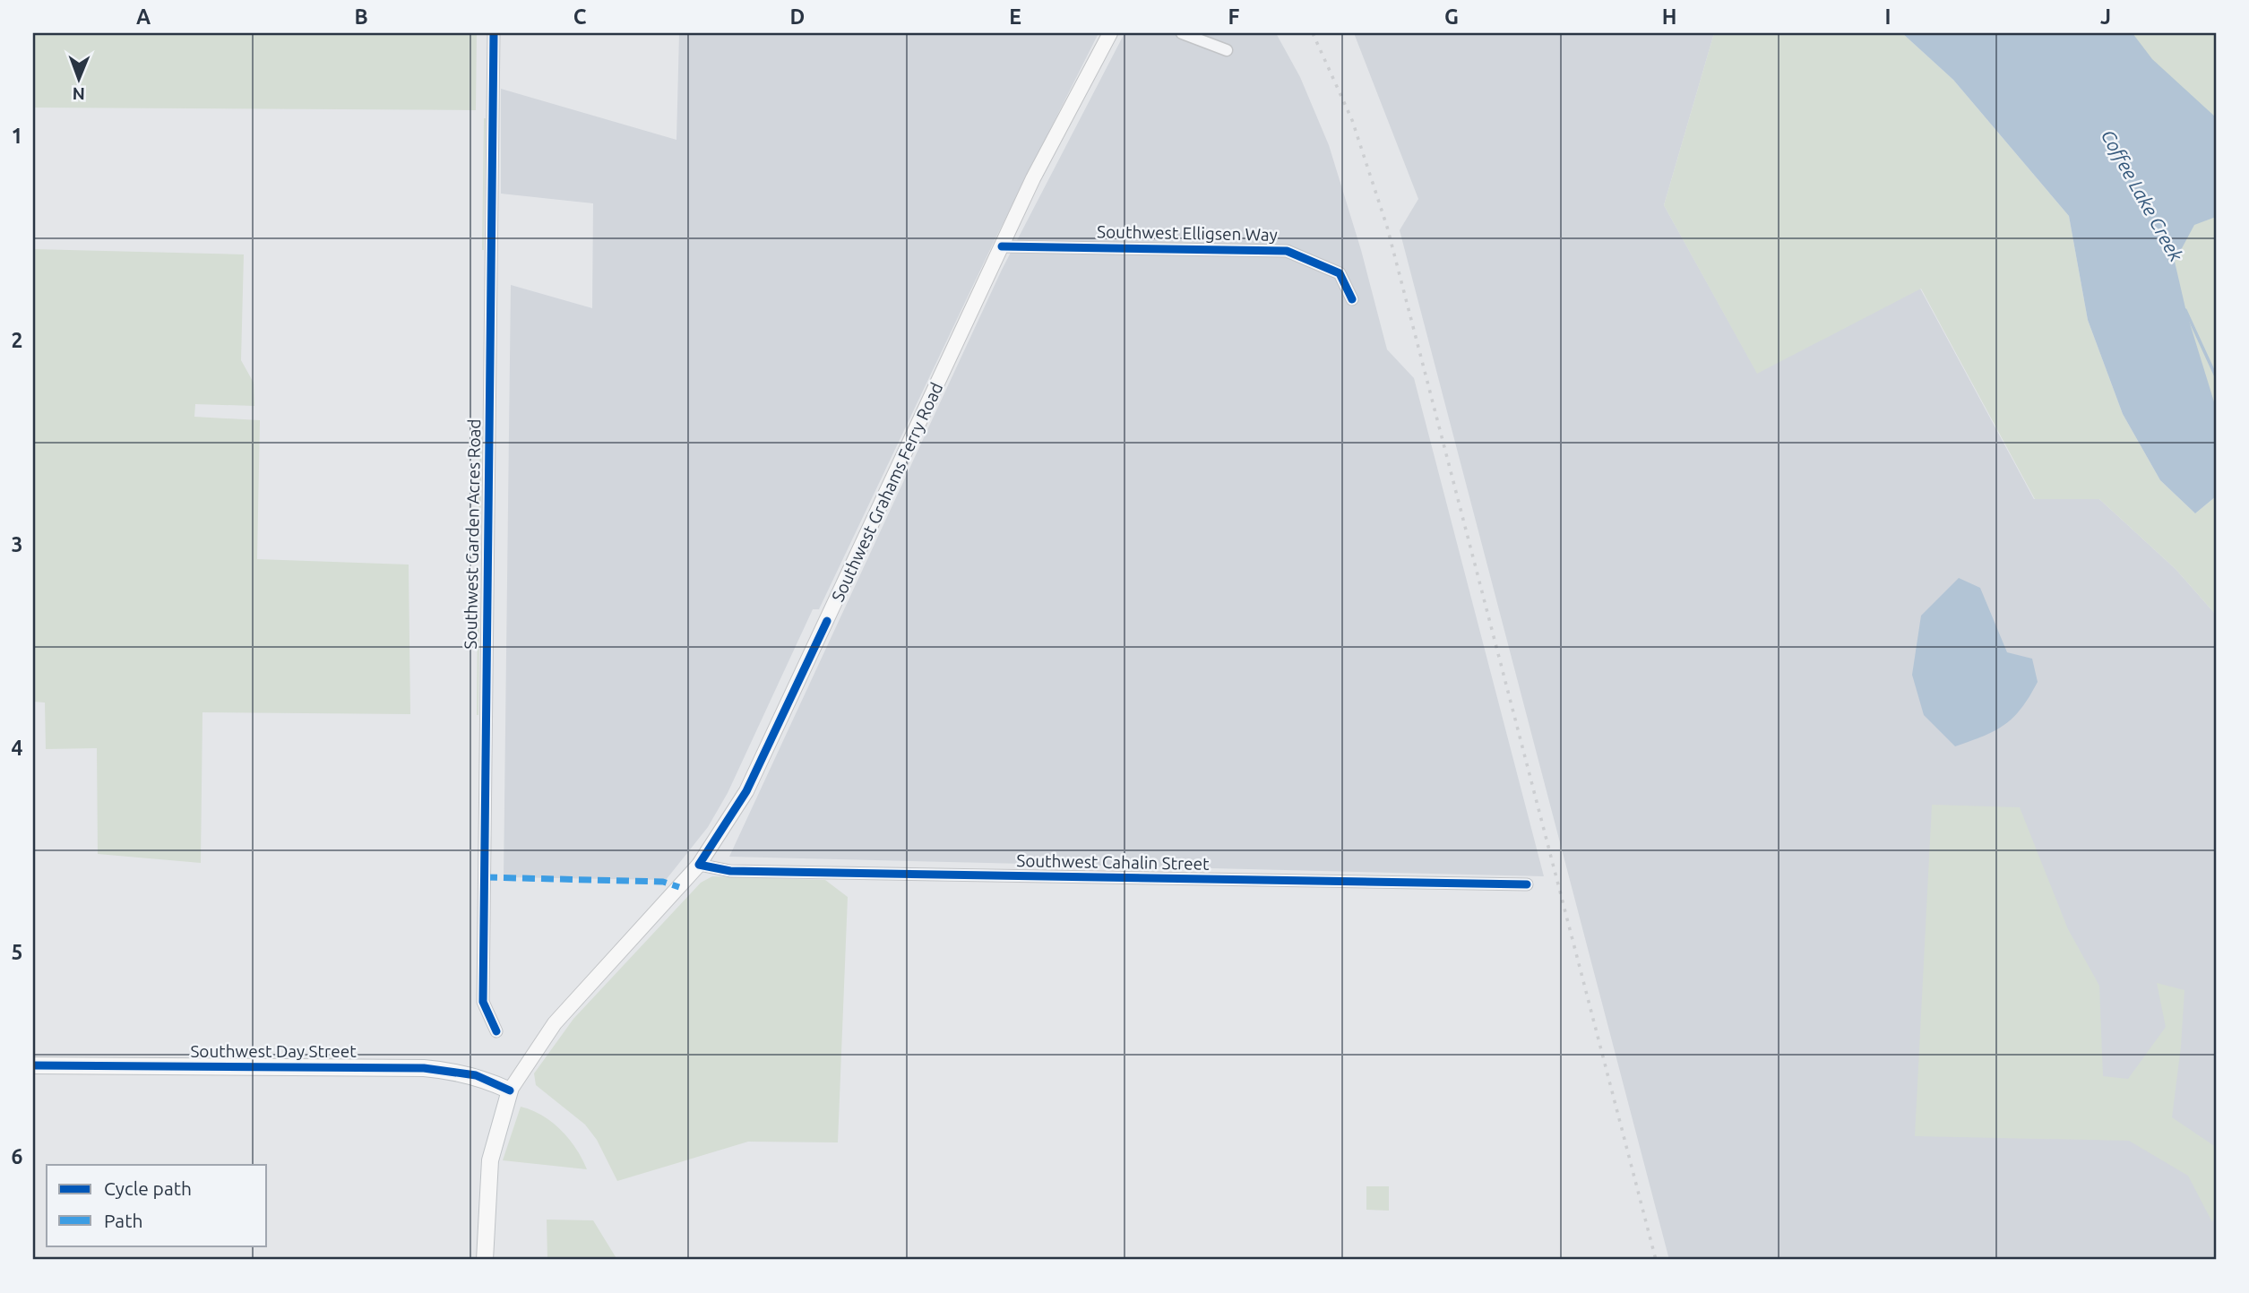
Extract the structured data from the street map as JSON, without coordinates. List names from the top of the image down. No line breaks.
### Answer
{"streets":{"main road":["Southwest Grahams Ferry Road","Southwest Day Street"],"street":["Southwest Elligsen Way","Southwest Garden Acres Road","Southwest Cahalin Street"]},"crossings":[["Southwest Elligsen Way","Southwest Grahams Ferry Road"],["Southwest Grahams Ferry Road","Southwest Cahalin Street"],["Southwest Grahams Ferry Road","Southwest Day Street"]],"water":["Coffee Lake Creek"],"legend":["Cycle path","Path"],"north":"bottom","grid":{"columns":["A","B","C","D","E","F","G","H","I","J"],"rows":["1","2","3","4","5","6"]}}
